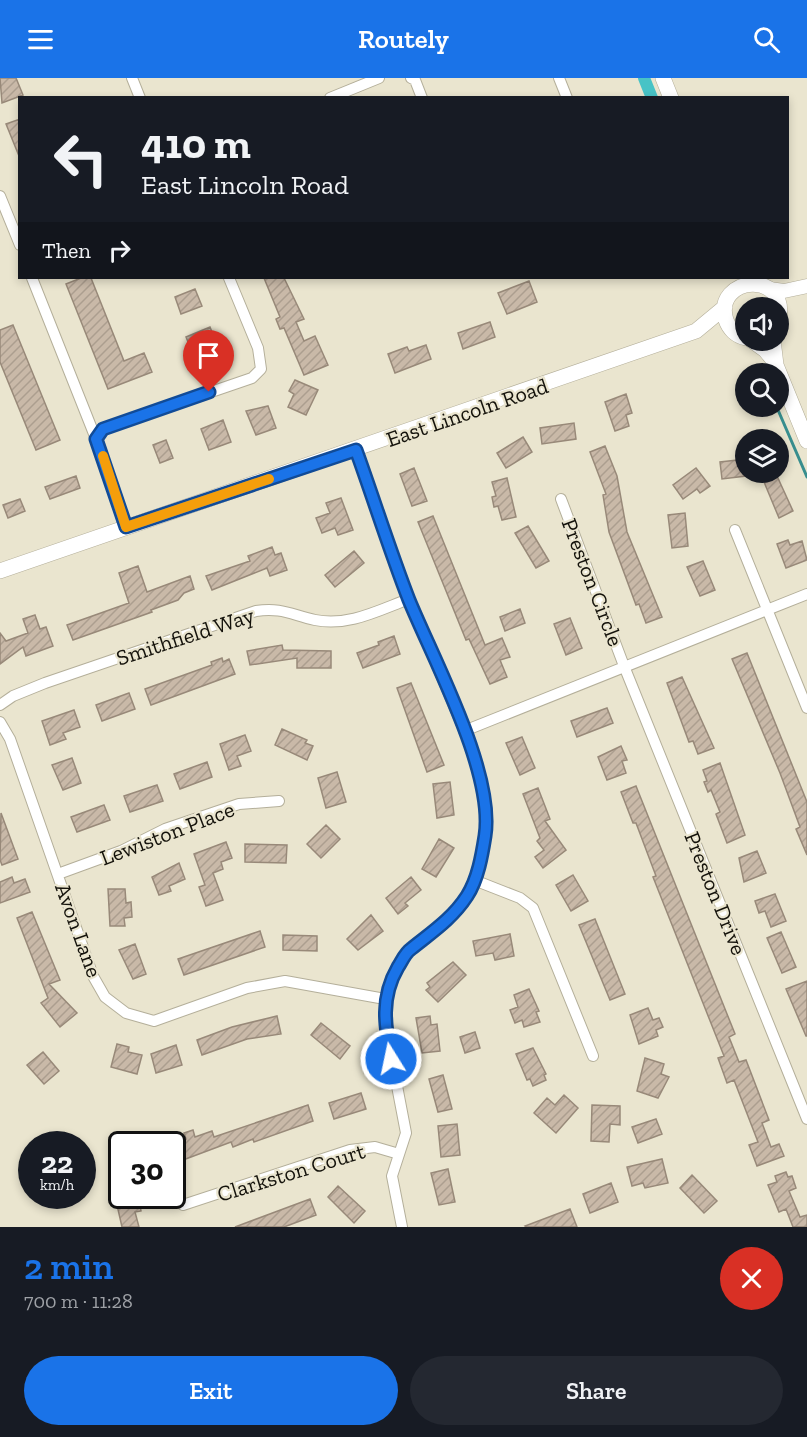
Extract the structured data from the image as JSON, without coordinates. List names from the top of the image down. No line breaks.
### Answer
{"streets":{"main road":["East Lincoln Road"],"street":["Preston Circle","Smithfield Way","Lewiston Place","Preston Drive","Avon Lane","Clarkston Court"]},"crossings":[["Preston Circle","Preston Drive"],["Lewiston Place","Avon Lane"]],"page":{"header":"Routely","turn":["410 m","East Lincoln Road"],"then":"Then","speed":"22 km/h","limit":"30","heading":["2 min","700 m · 11:28"],"buttons":["Exit","Share"]}}
